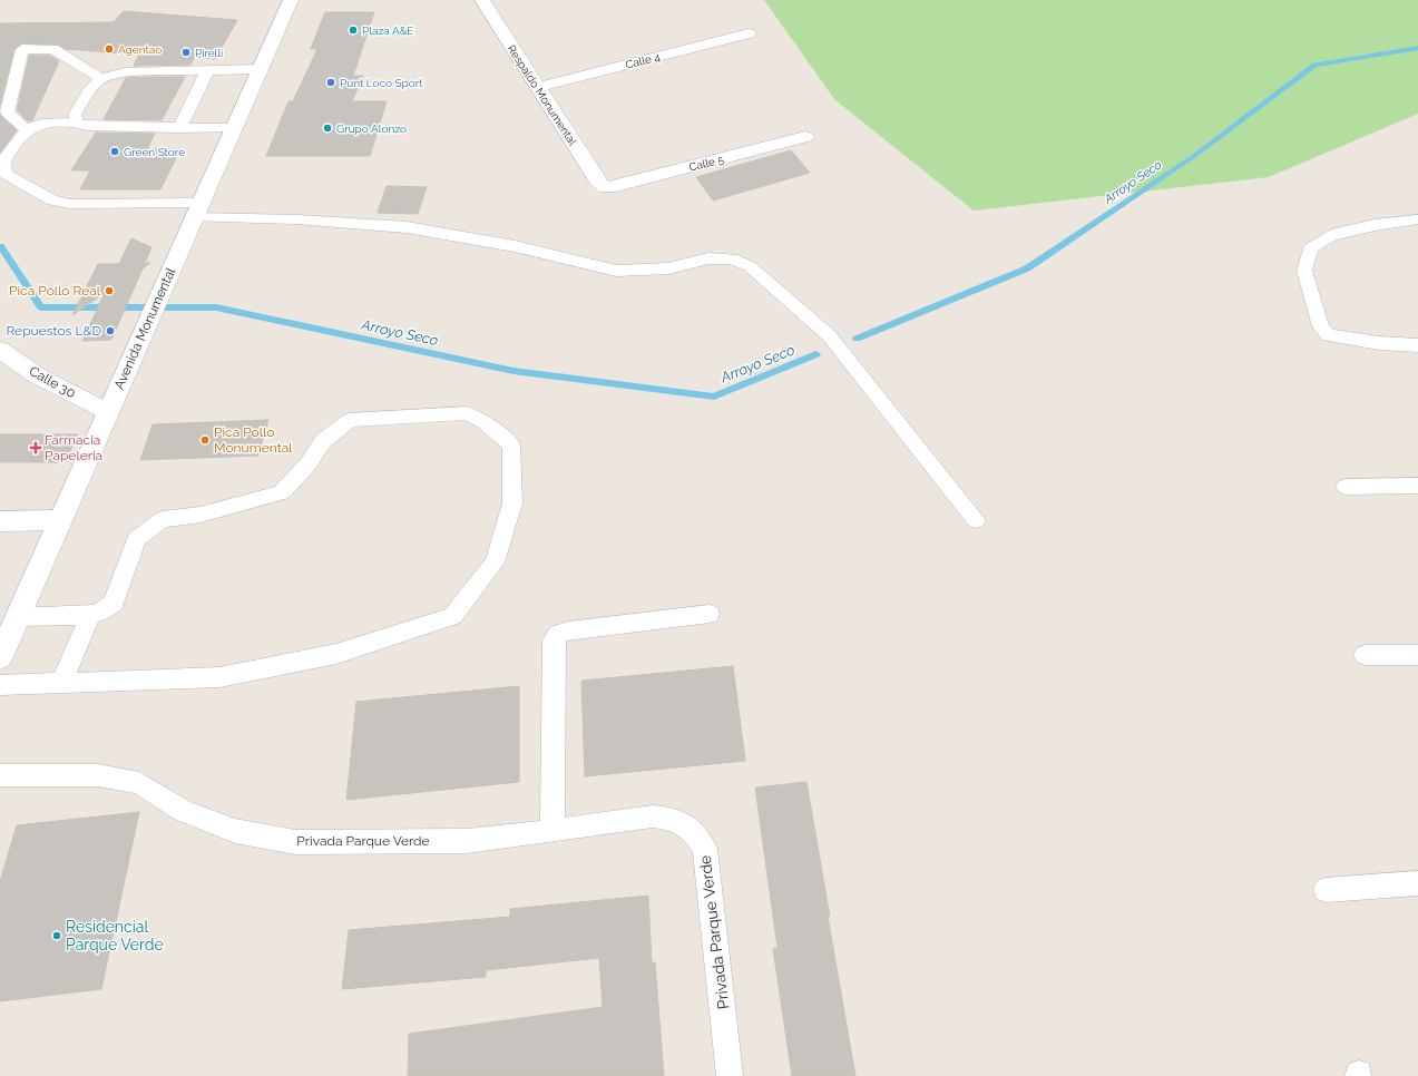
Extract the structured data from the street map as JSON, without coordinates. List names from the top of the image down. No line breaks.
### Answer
{"streets":{"street":["Calle 4","Respaldo Monumental","Calle 5","Avenida Monumental","Calle 30"],"lane":["Privada Parque Verde"]},"crossings":[["Calle 4","Respaldo Monumental"],["Respaldo Monumental","Calle 5"],["Avenida Monumental","Calle 30"]],"water":["Arroyo Seco"],"places":{"other":["Plaza A&E","Agentao","Pirelli","Punt Loco Sport","Grupo Alonzo","Green Store","Pica Pollo Real","Repuestos L&D","Pica Pollo Monumental","Residencial Parque Verde"],"health":["Farmacia Papeleria"]}}
